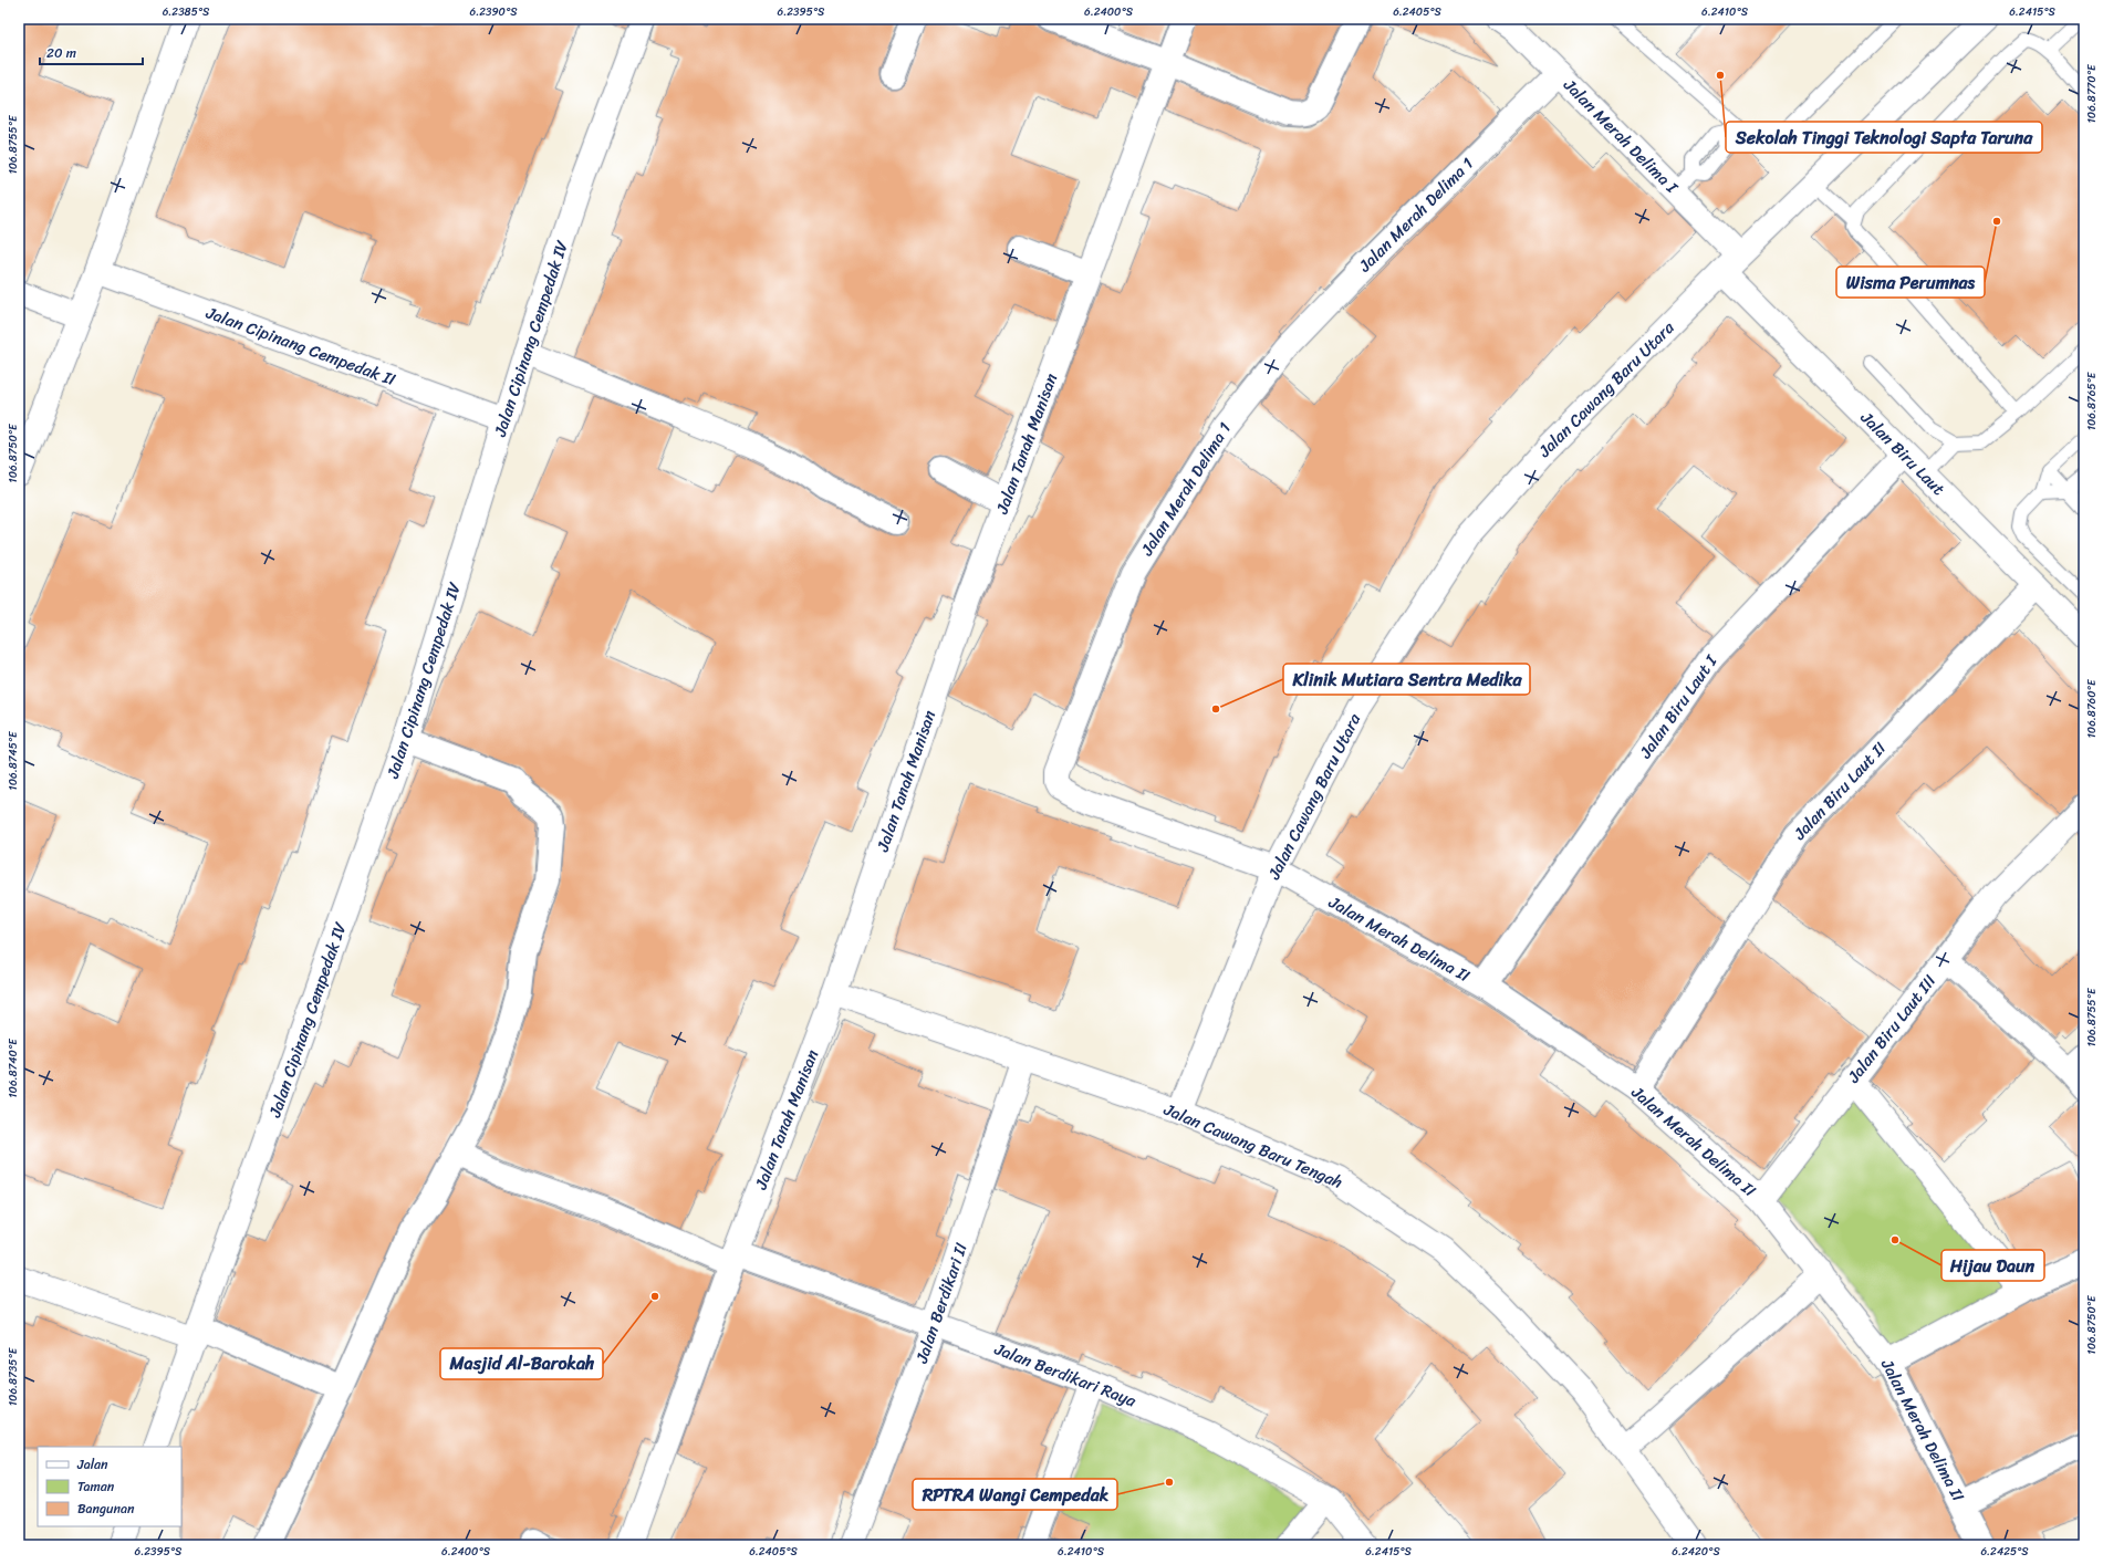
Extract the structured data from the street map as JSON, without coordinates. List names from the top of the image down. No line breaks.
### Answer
{"streets":{"street":["Jalan Merah Delima I","Jalan Merah Delima 1","Jalan Cipinang Cempedak IV","Jalan Cipinang Cempedak II","Jalan Cawang Baru Utara","Jalan Tanah Manisan","Jalan Biru Laut","Jalan Biru Laut I","Jalan Biru Laut II","Jalan Merah Delima II","Jalan Biru Laut III","Jalan Cawang Baru Tengah","Jalan Berdikari II","Jalan Berdikari Raya"]},"crossings":[["Jalan Merah Delima I","Jalan Merah Delima 1"],["Jalan Merah Delima I","Jalan Cawang Baru Utara"],["Jalan Merah Delima 1","Jalan Cawang Baru Utara"],["Jalan Merah Delima 1","Jalan Merah Delima II"],["Jalan Cipinang Cempedak IV","Jalan Cipinang Cempedak II"],["Jalan Cawang Baru Utara","Jalan Biru Laut"],["Jalan Cawang Baru Utara","Jalan Merah Delima II"],["Jalan Cawang Baru Utara","Jalan Cawang Baru Tengah"],["Jalan Tanah Manisan","Jalan Cawang Baru Tengah"],["Jalan Tanah Manisan","Jalan Berdikari Raya"],["Jalan Biru Laut","Jalan Biru Laut I"],["Jalan Biru Laut","Jalan Biru Laut II"],["Jalan Biru Laut I","Jalan Merah Delima II"],["Jalan Biru Laut II","Jalan Merah Delima II"],["Jalan Merah Delima II","Jalan Biru Laut III"],["Jalan Cawang Baru Tengah","Jalan Berdikari II"],["Jalan Berdikari II","Jalan Berdikari Raya"]],"places":["Sekolah Tinggi Teknologi Sapta Taruna","Wisma Perumnas","Klinik Mutiara Sentra Medika","Hijau Daun","Masjid Al-Barokah","RPTRA Wangi Cempedak"],"legend":["Jalan","Taman","Bangunan"],"scale_bar":"20 m","coordinates":["6.2385°S","6.2390°S","6.2395°S","6.2400°S","6.2405°S","6.2410°S","6.2415°S","106.8770°E","106.8755°E","106.8765°E","106.8750°E","106.8760°E","106.8745°E","106.8740°E","106.8735°E","6.2420°S","6.2425°S"]}
